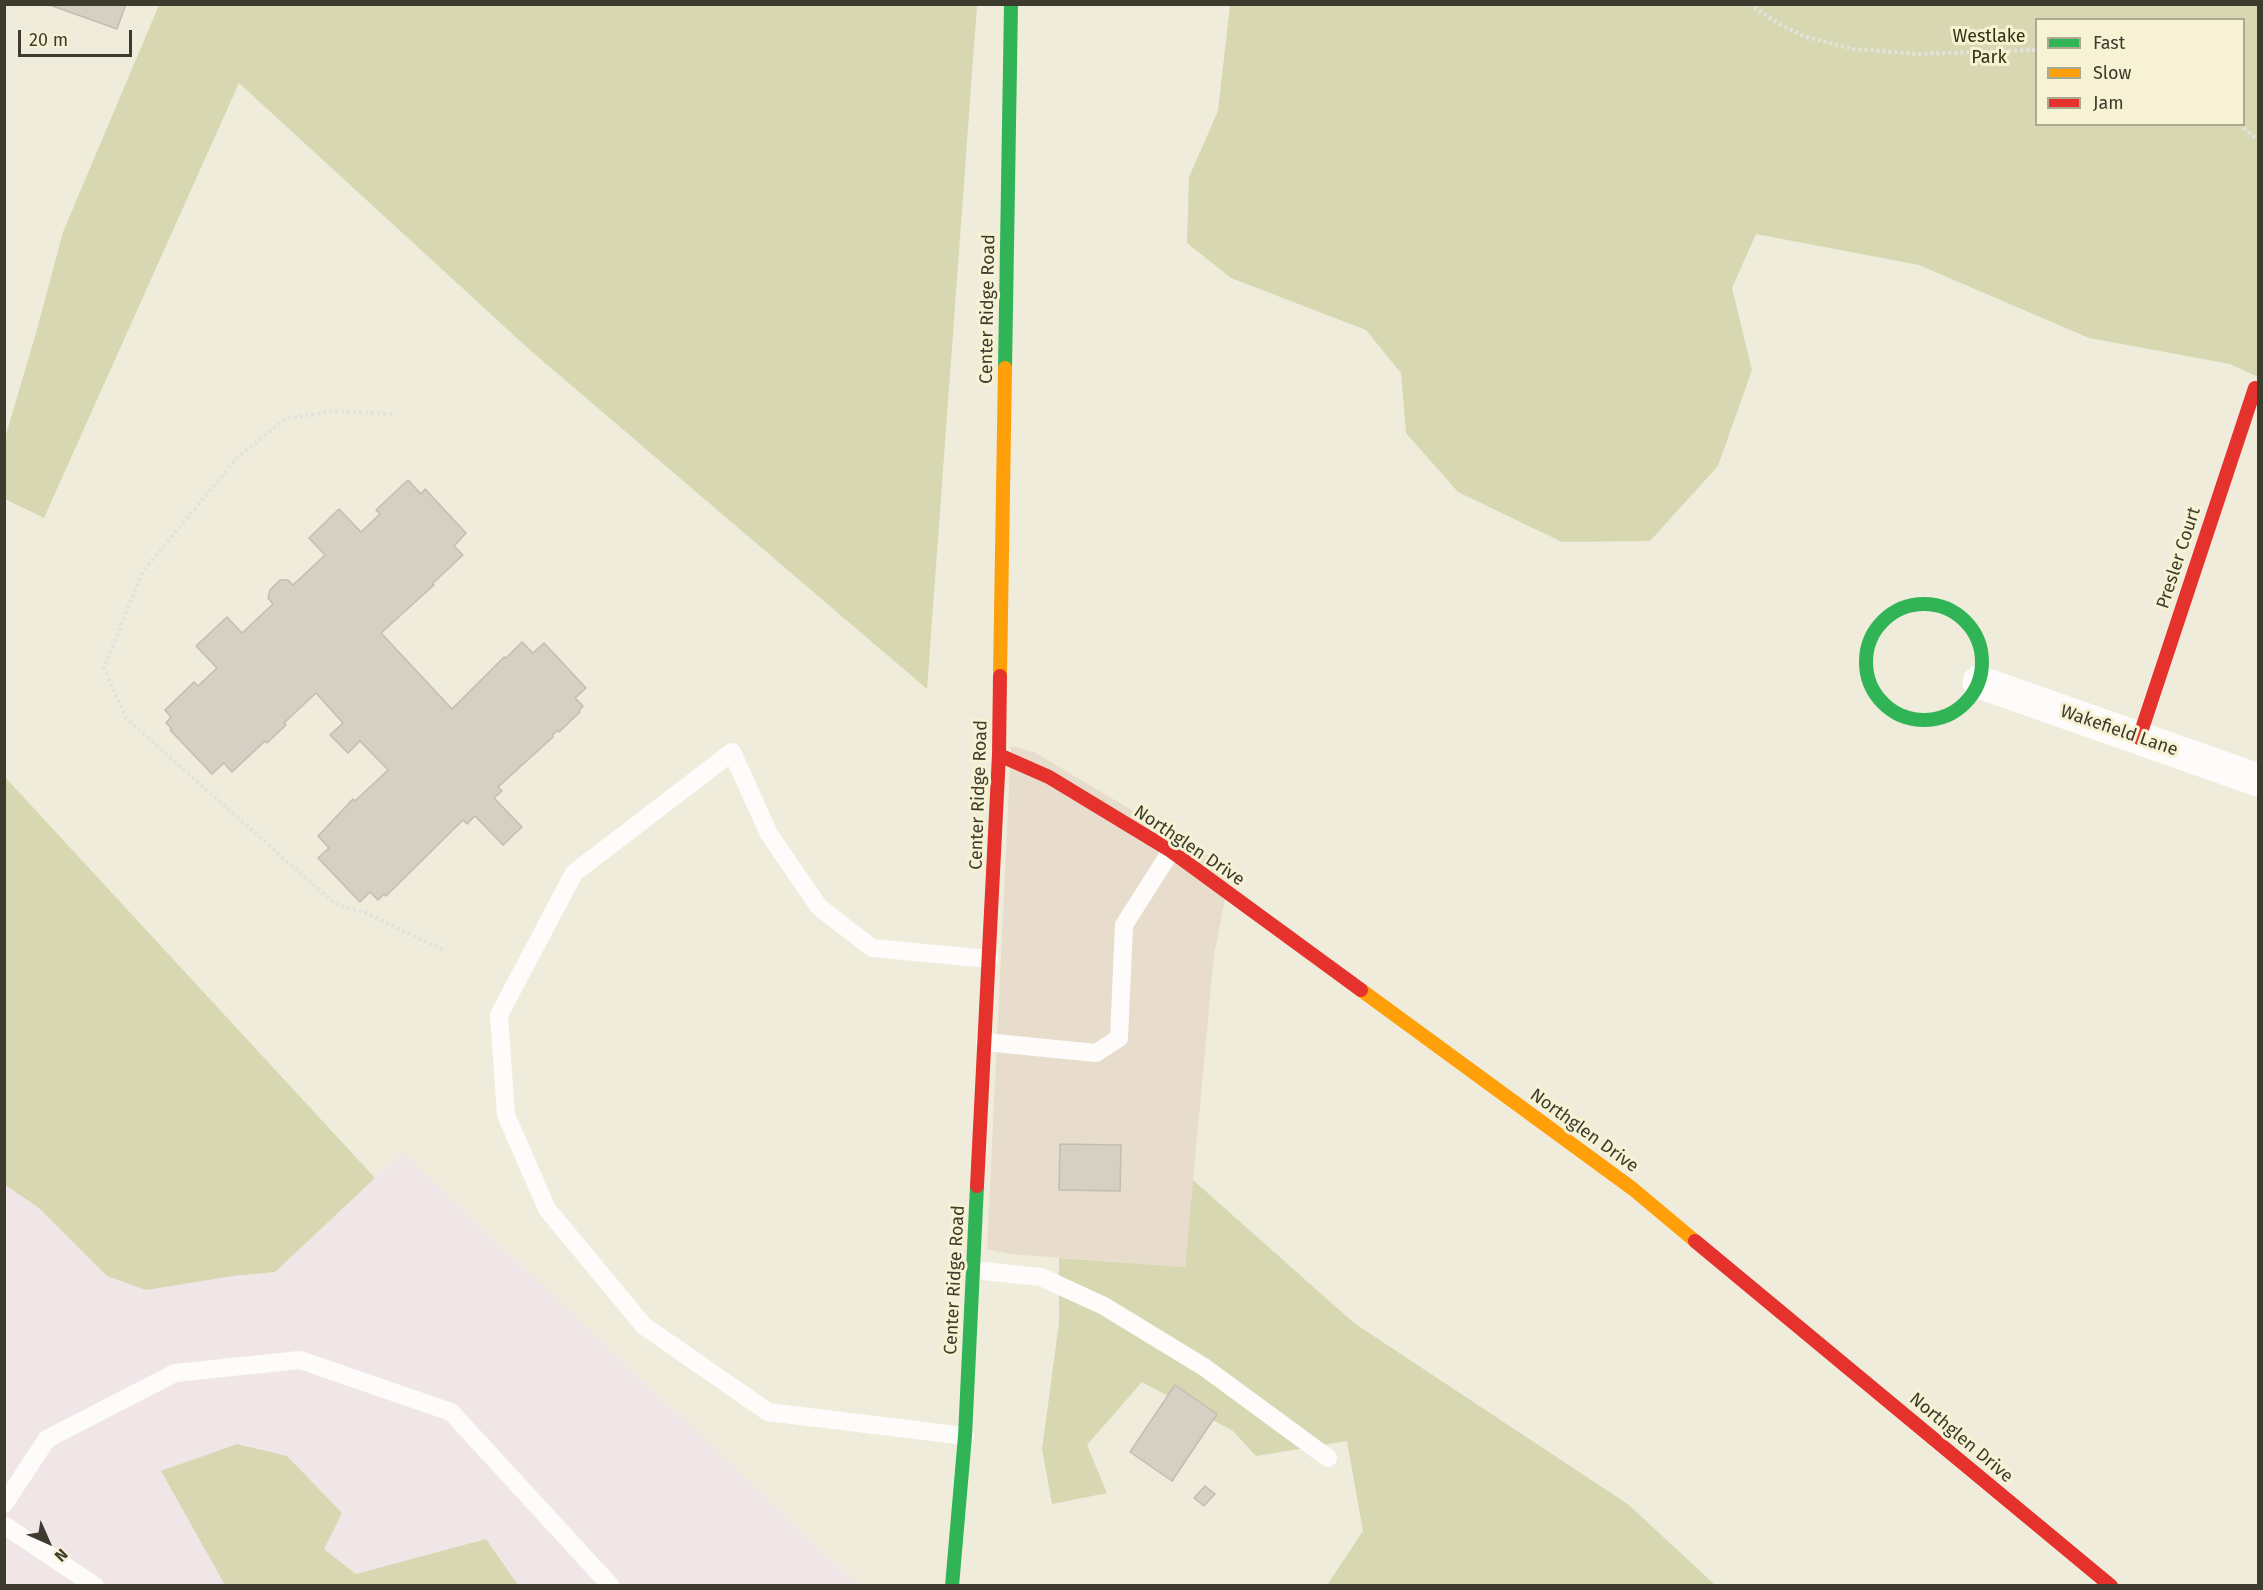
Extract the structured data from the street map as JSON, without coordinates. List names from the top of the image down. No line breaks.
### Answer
{"streets":{"street":["Center Ridge Road","Presler Court","Wakefield Lane","Northglen Drive"]},"crossings":[["Center Ridge Road","Northglen Drive"],["Presler Court","Wakefield Lane"]],"parks":["Westlake Park"],"legend":["Fast","Slow","Jam"],"scale_bar":"20 m","north":"bottom right"}
